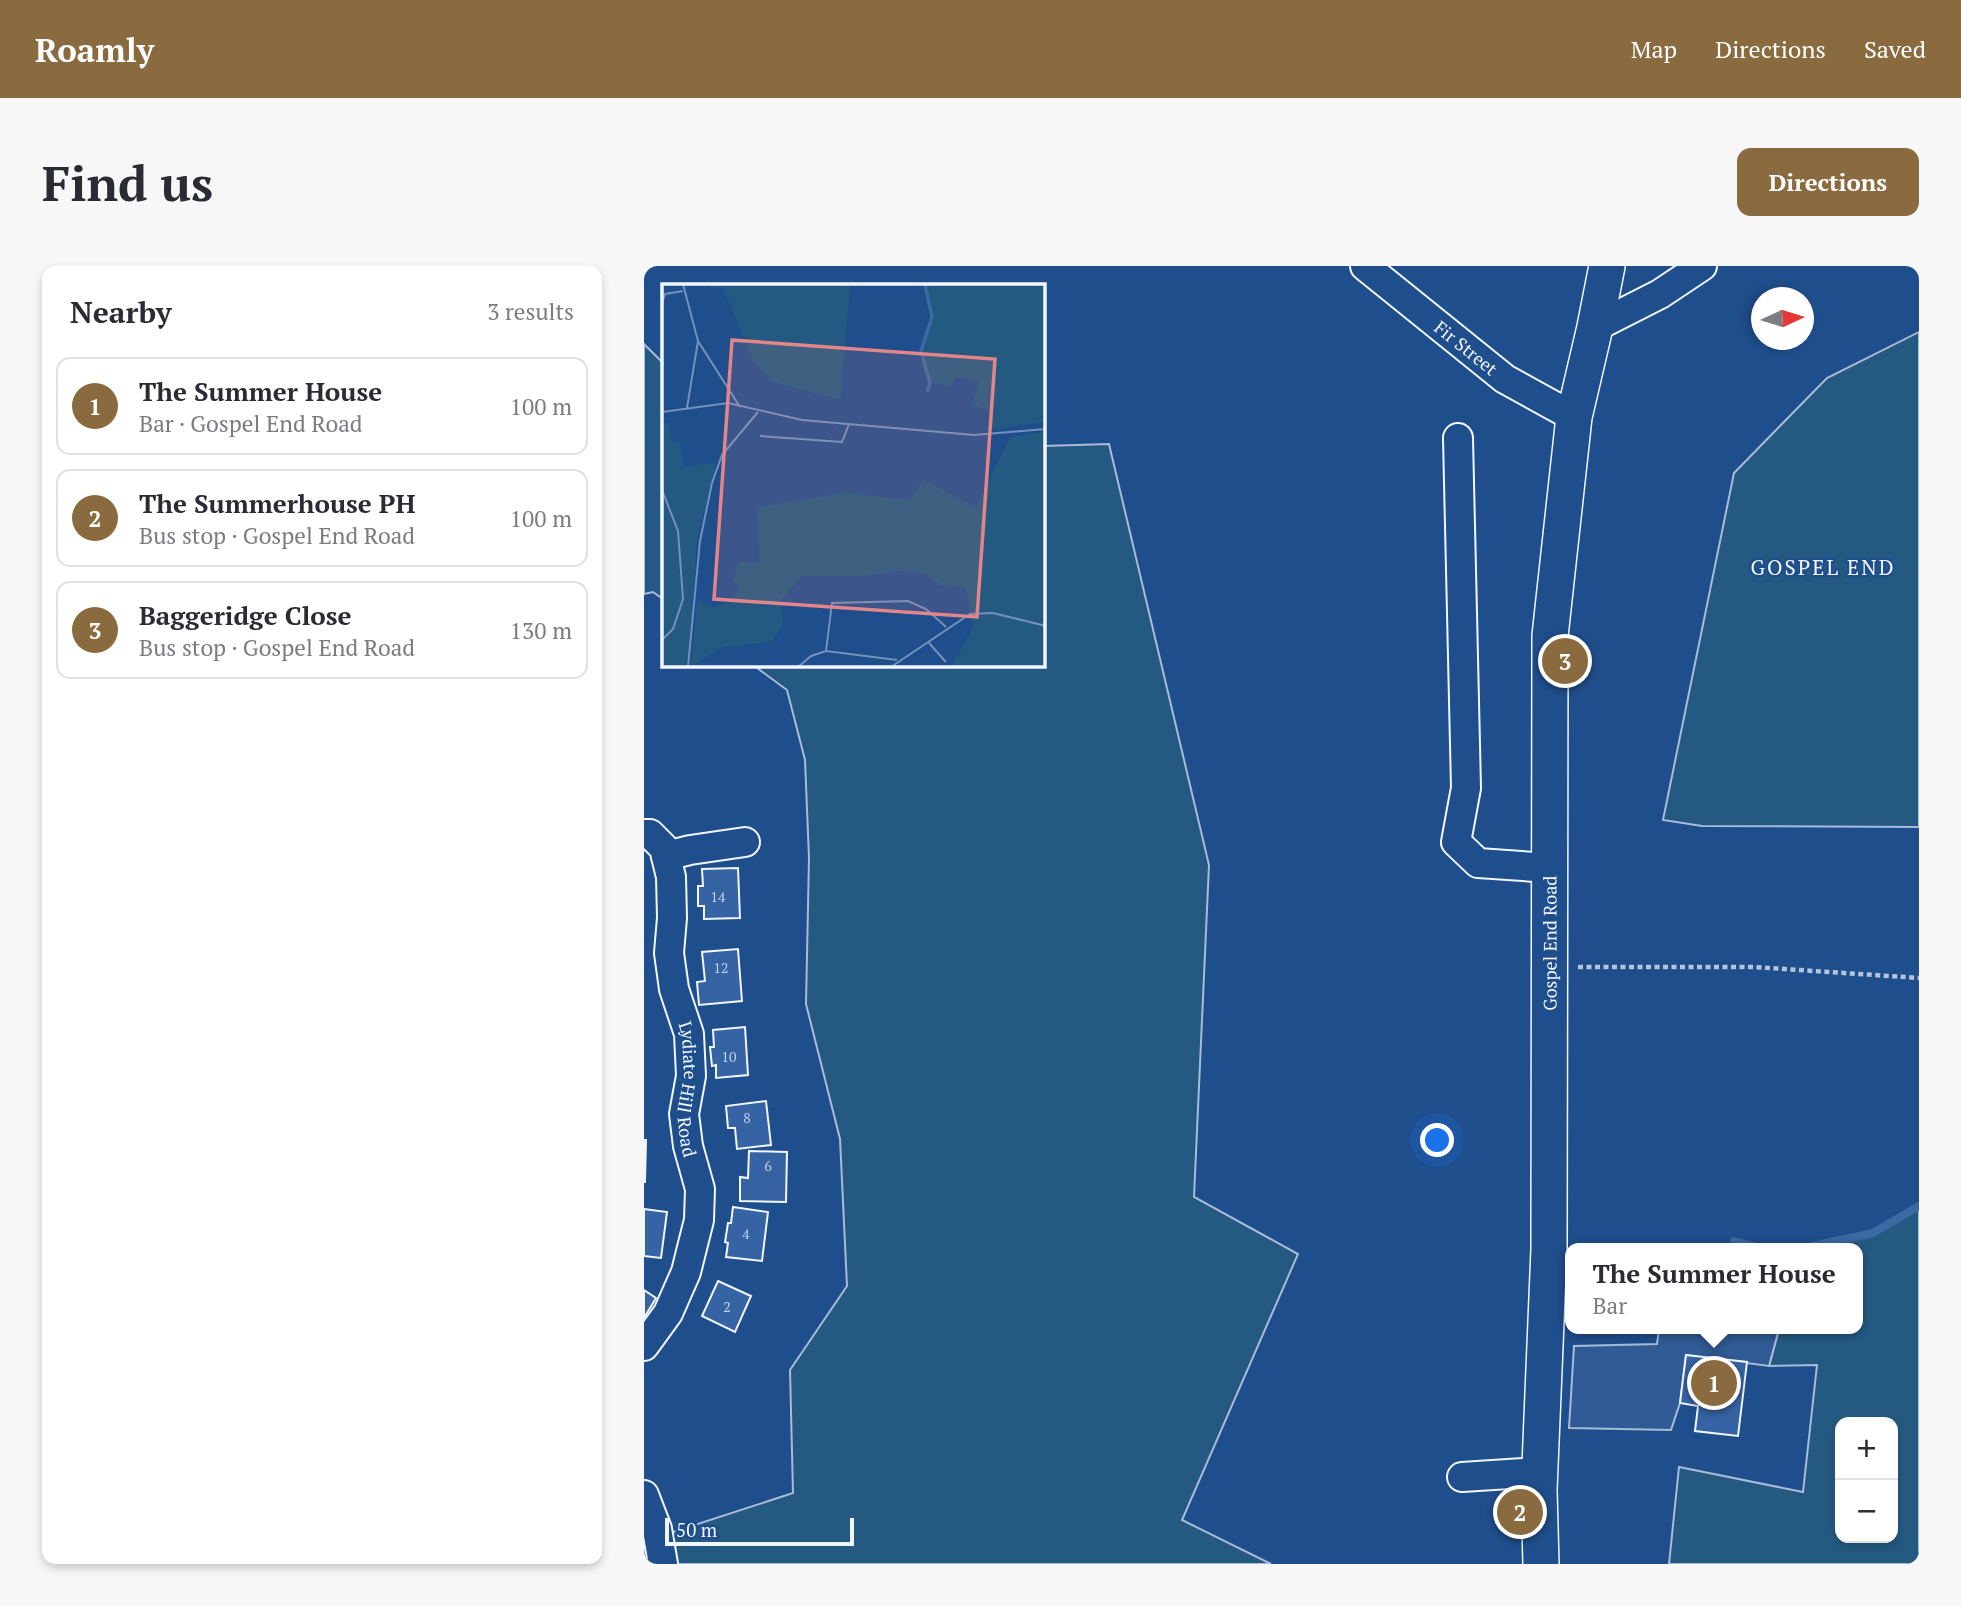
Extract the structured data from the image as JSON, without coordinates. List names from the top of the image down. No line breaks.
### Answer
{"streets":{"main road":["Gospel End Road"],"street":["Fir Street","Lydiate Hill Road"]},"crossings":[["Fir Street","Gospel End Road"]],"districts":["GOSPEL END"],"house_numbers":["14","12","10","8","6","4","2"],"scale_bar":"50 m","north":"right","page":{"header":"Roamly","nav":["Map","Directions","Saved"],"buttons":"Directions","title":"Find us","heading":["Nearby","3 results"],"list":[{"mark":"1","name":"The Summer House","note":"Bar · Gospel End Road","value":"100 m"},{"mark":"2","name":"The Summerhouse PH","note":"Bus stop · Gospel End Road","value":"100 m"},{"mark":"3","name":"Baggeridge Close","note":"Bus stop · Gospel End Road","value":"130 m"}],"pins":["3","1","2"],"popup":["The Summer House","Bar"],"map_buttons":["+","−"],"scale":"50 m"}}
